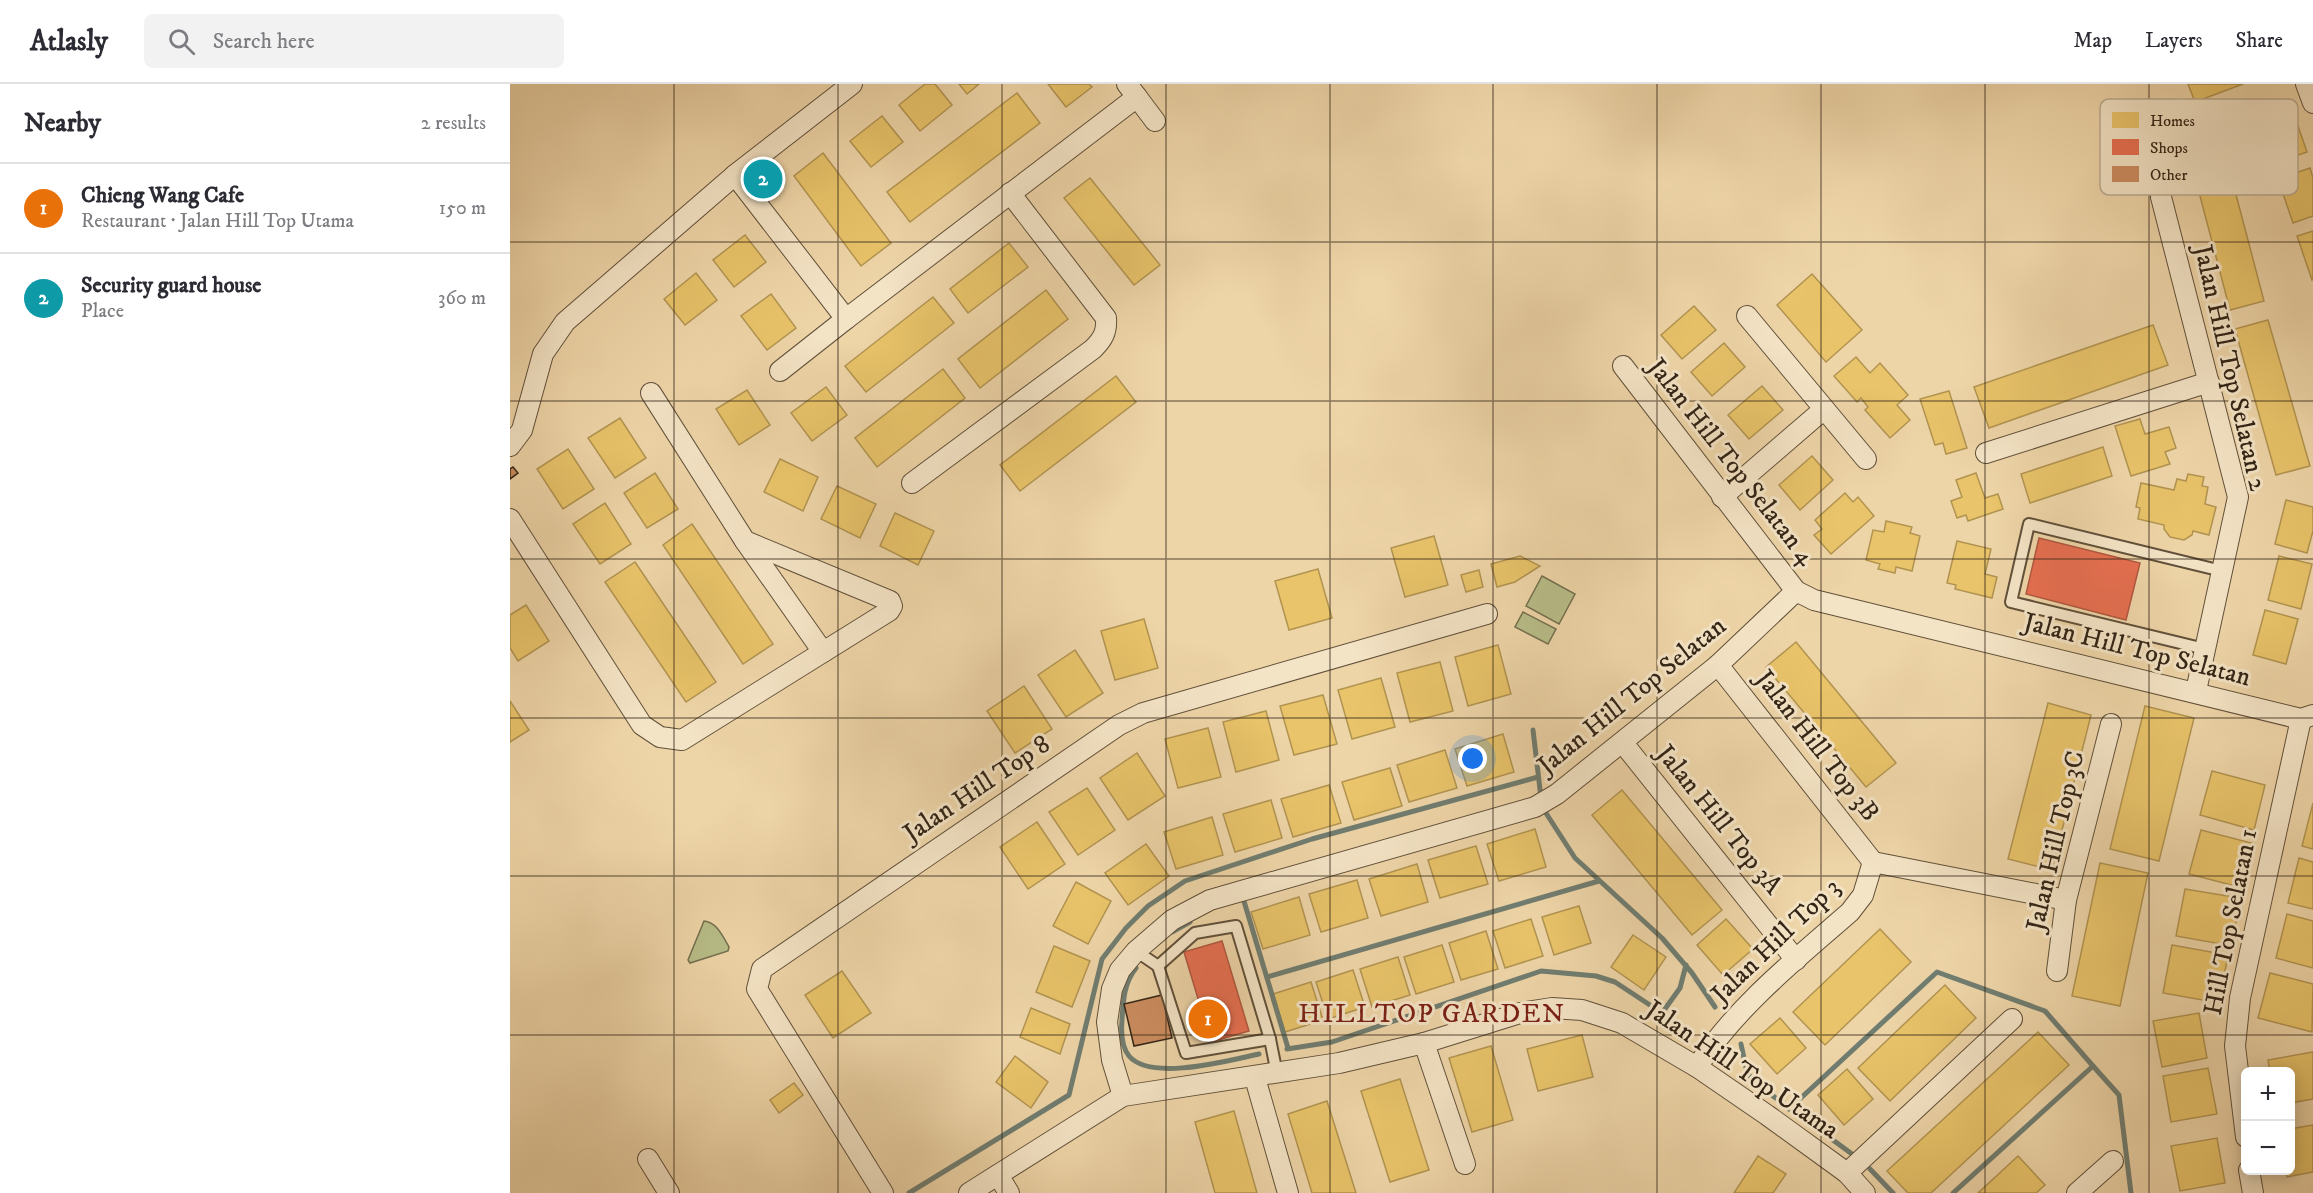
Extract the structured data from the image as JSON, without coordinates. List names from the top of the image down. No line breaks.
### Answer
{"streets":{"street":["Jalan Hill Top Selatan 2","Jalan Hill Top Selatan 4","Jalan Hill Top Selatan","Jalan Hill Top 3B","Jalan Hill Top 8","Jalan Hill Top 3A","Jalan Hill Top 3C","Hill Top Selatan 1","Jalan Hill Top 3","Jalan Hill Top Utama"]},"crossings":[["Jalan Hill Top Selatan 2","Jalan Hill Top Selatan"],["Jalan Hill Top Selatan 4","Jalan Hill Top Selatan"],["Jalan Hill Top Selatan","Jalan Hill Top 3B"],["Jalan Hill Top Selatan","Jalan Hill Top 3A"],["Jalan Hill Top Selatan","Hill Top Selatan 1"],["Jalan Hill Top Selatan","Jalan Hill Top Utama"],["Jalan Hill Top 3B","Jalan Hill Top 3"],["Jalan Hill Top 3A","Jalan Hill Top 3"],["Jalan Hill Top 3","Jalan Hill Top Utama"]],"districts":["HILLTOP GARDEN"],"legend":["Homes","Shops","Other"],"page":{"header":"Atlasly","search":"Search here","nav":["Map","Layers","Share"],"heading":["Nearby","2 results"],"pins":["2","1"],"list":[{"mark":"1","name":"Chieng Wang Cafe","note":"Restaurant · Jalan Hill Top Utama","value":"150 m"},{"mark":"2","name":"Security guard house","note":"Place","value":"360 m"}],"map_buttons":["+","−"]}}
